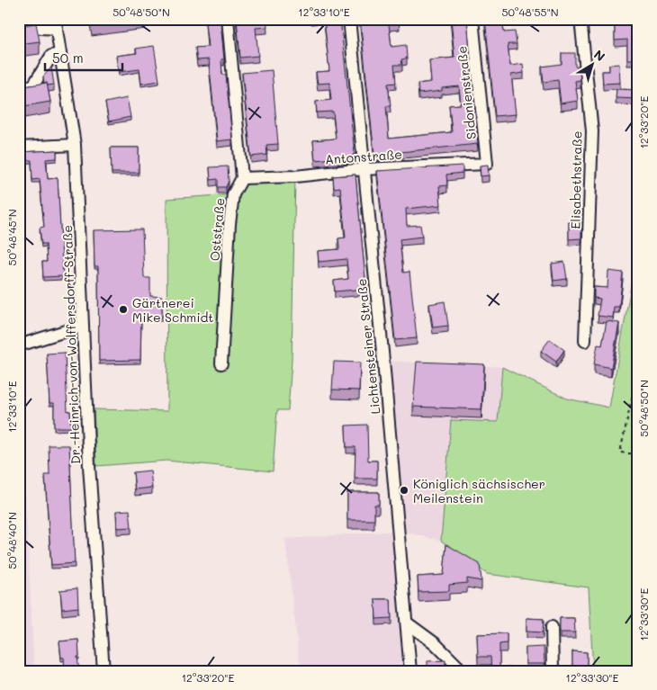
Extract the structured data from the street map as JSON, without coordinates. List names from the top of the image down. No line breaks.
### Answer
{"streets":{"street":["Sidonienstraße","Antonstraße","Elisabethstraße","Oststraße","Dr.-Heinrich-von-Wolffersdorff-Straße","Lichtensteiner Straße"]},"crossings":[["Sidonienstraße","Antonstraße"],["Antonstraße","Oststraße"],["Antonstraße","Lichtensteiner Straße"]],"places":["Gärtnerei Mike Schmidt","Königlich sächsischer Meilenstein"],"scale_bar":"50 m","north":"top right","coordinates":["50°48'50\"N","12°33'10\"E","50°48'55\"N","12°33'20\"E","50°48'45\"N","50°48'40\"N","12°33'30\"E"]}
